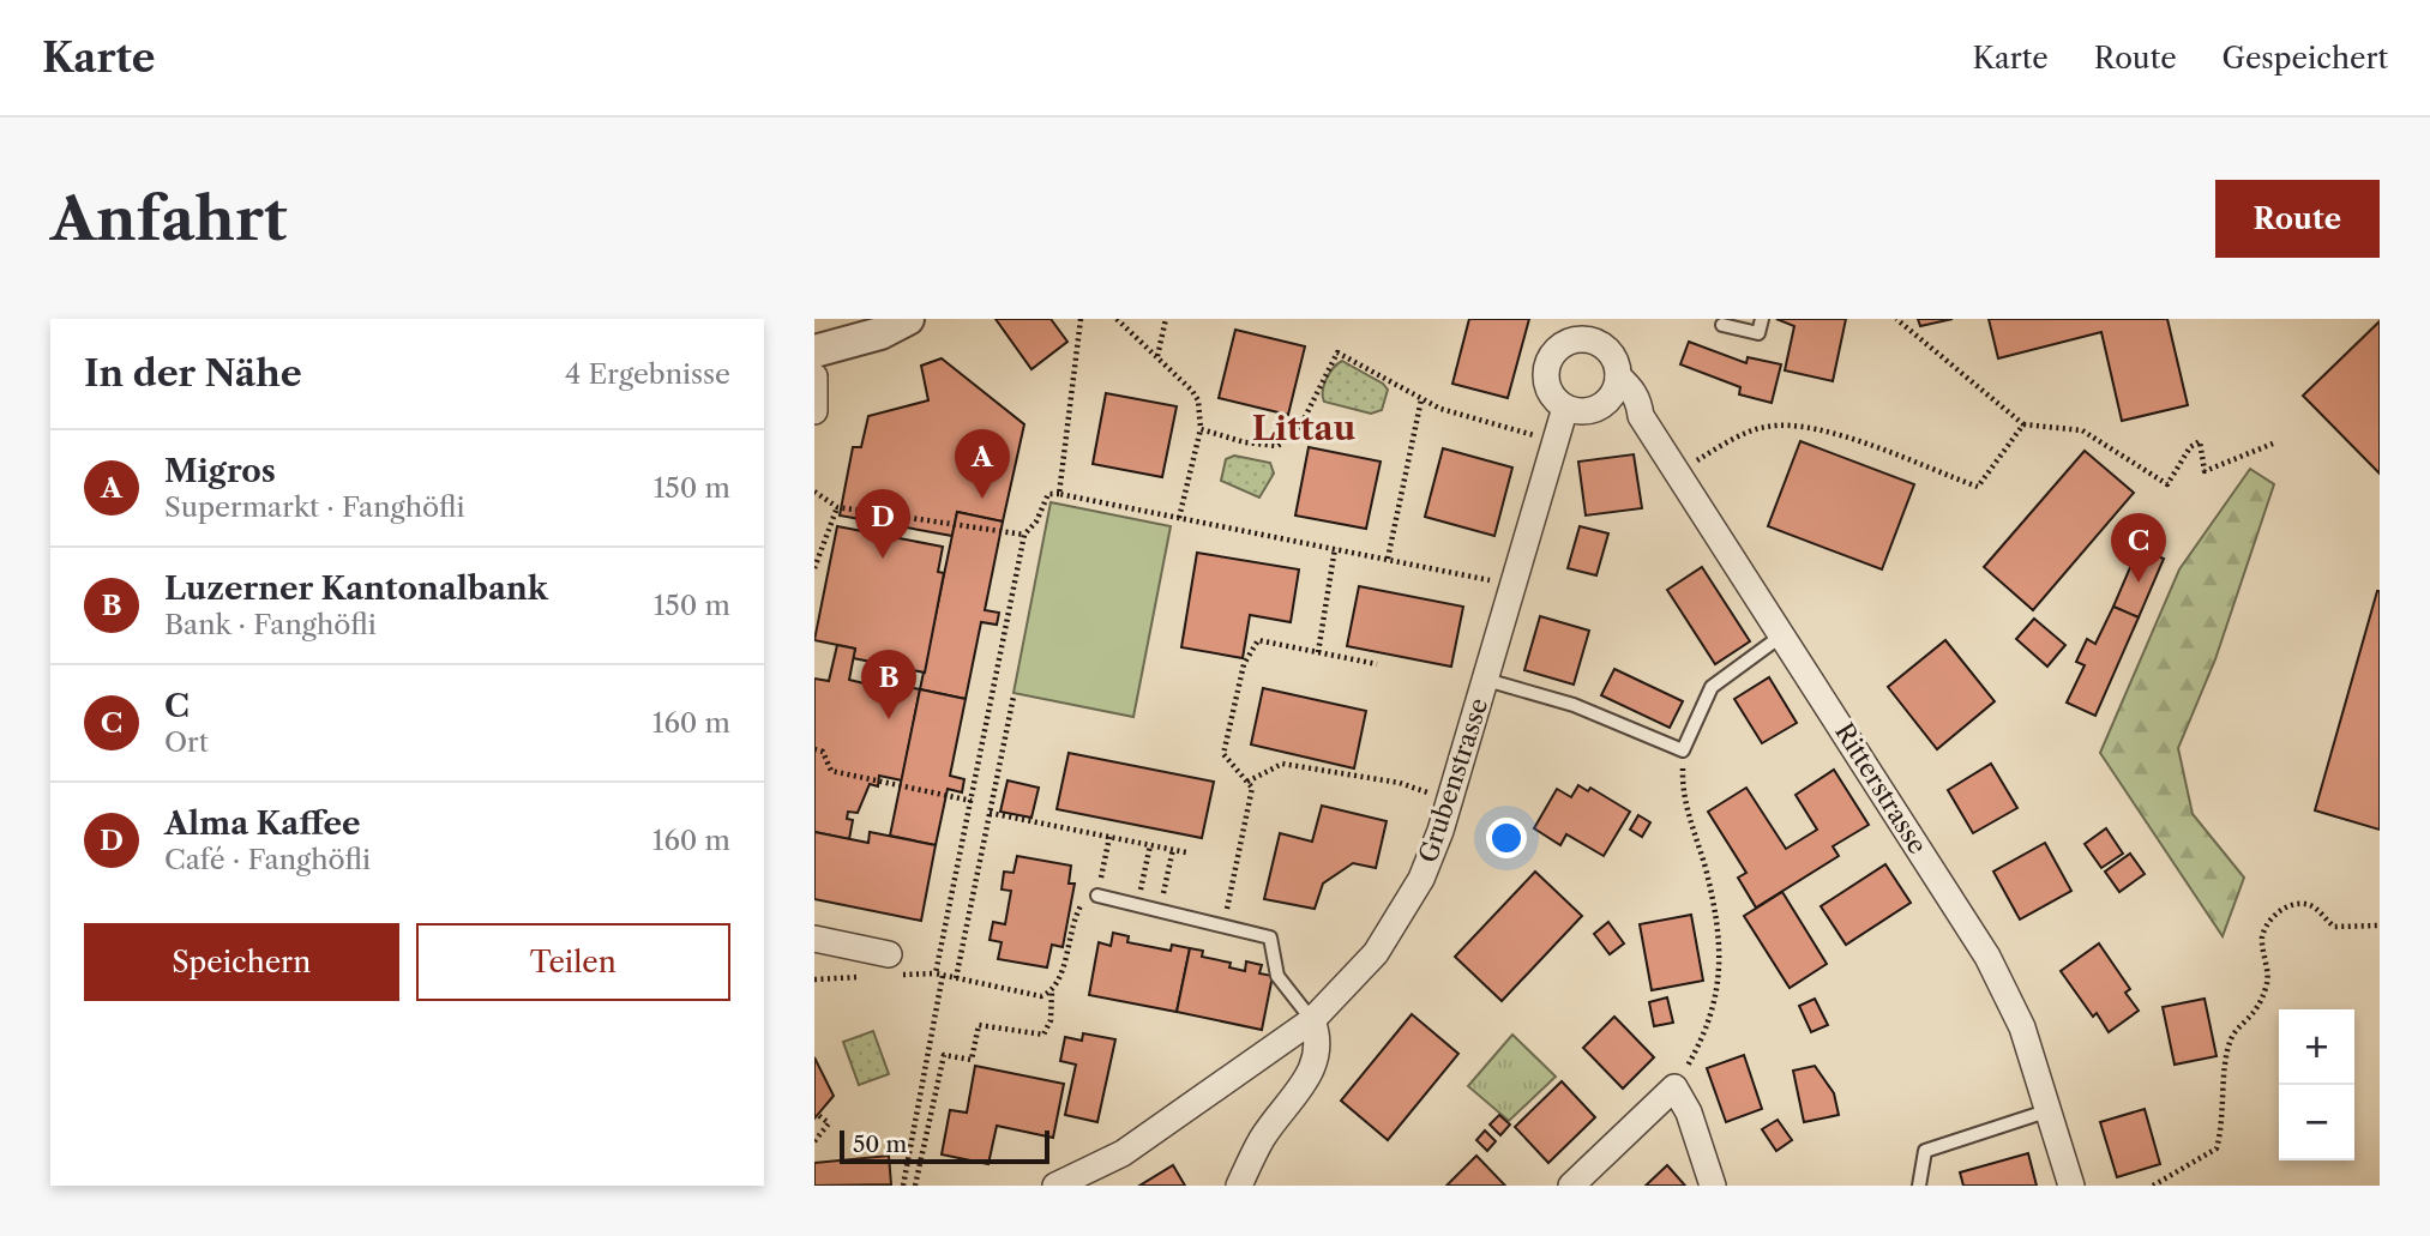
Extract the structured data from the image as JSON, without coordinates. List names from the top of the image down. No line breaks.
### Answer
{"streets":{"street":["Grubenstrasse","Ritterstrasse"]},"crossings":[["Grubenstrasse","Ritterstrasse"]],"districts":["Littau"],"scale_bar":"50 m","page":{"header":"Karte","nav":["Karte","Route","Gespeichert"],"buttons":["Route",["Speichern","Teilen"]],"title":"Anfahrt","heading":["In der Nähe","4 Ergebnisse"],"list":[{"mark":"A","name":"Migros","note":"Supermarkt · Fanghöfli","value":"150 m"},{"mark":"B","name":"Luzerner Kantonalbank","note":"Bank · Fanghöfli","value":"150 m"},{"mark":"C","name":"C","note":"Ort","value":"160 m"},{"mark":"D","name":"Alma Kaffee","note":"Café · Fanghöfli","value":"160 m"}],"pins":["A","D","C","B"],"map_buttons":["+","−"],"scale":"50 m"}}
